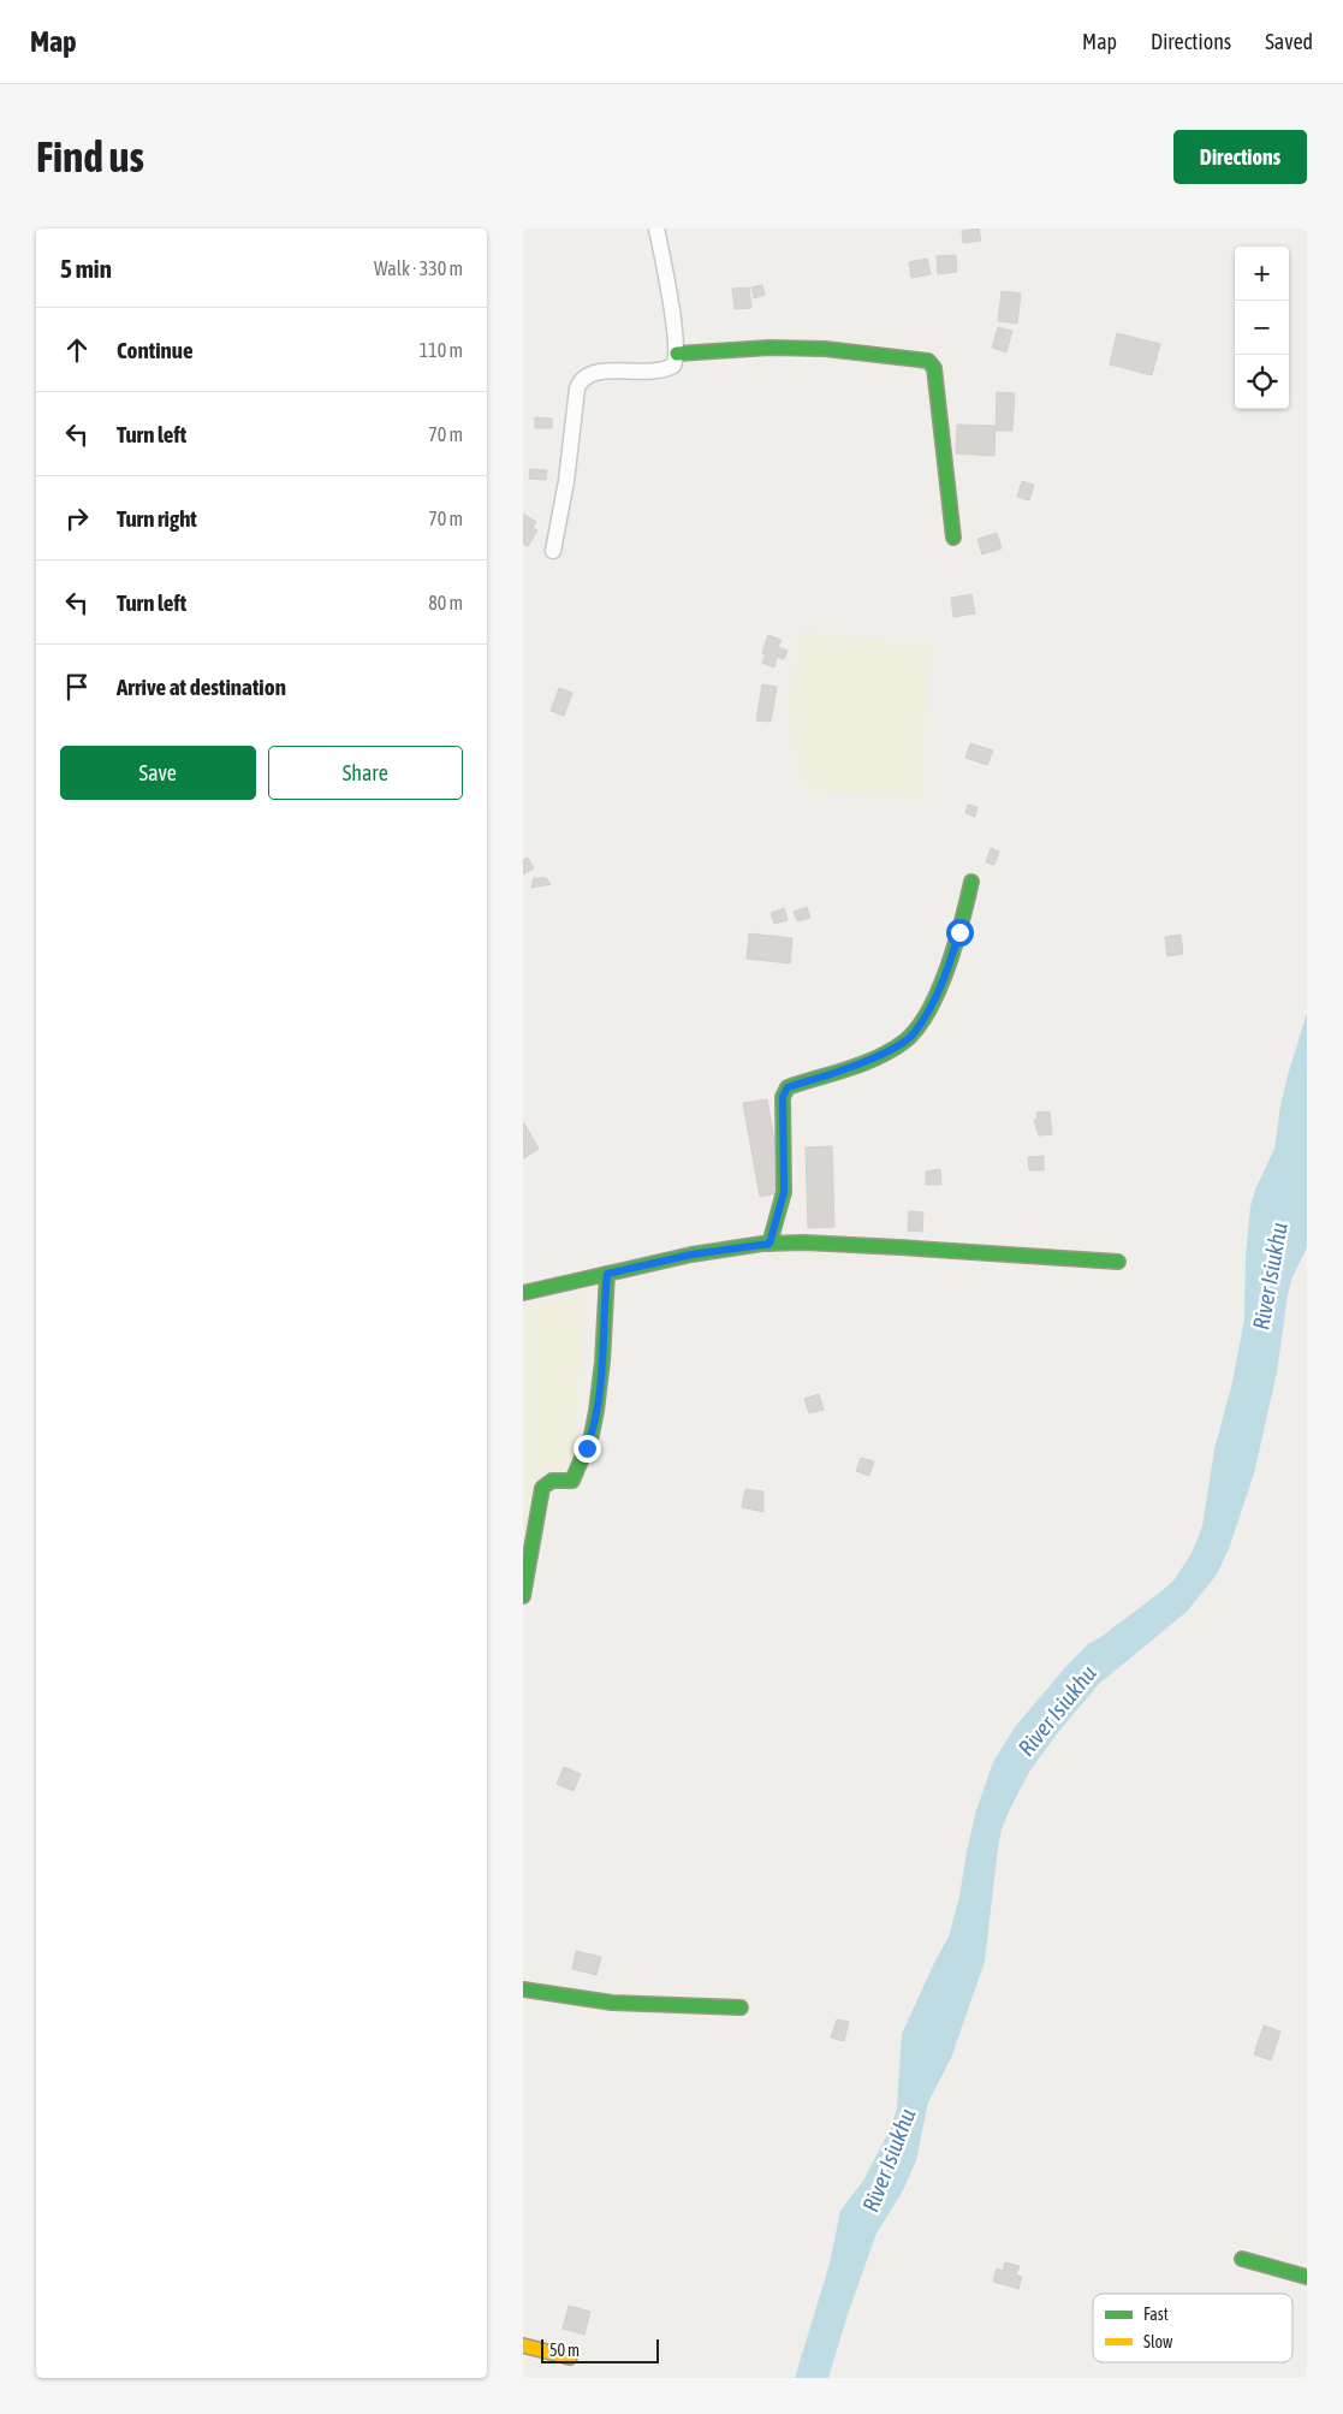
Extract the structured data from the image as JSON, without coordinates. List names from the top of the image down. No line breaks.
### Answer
{"water":["River Isiukhu"],"legend":["Fast","Slow"],"scale_bar":"50 m","page":{"header":"Map","nav":["Map","Directions","Saved"],"buttons":["Directions",["Save","Share"]],"title":"Find us","heading":["5 min","Walk · 330 m"],"map_buttons":["+","−"],"list":[["Continue","110 m"],["Turn left","70 m"],["Turn right","70 m"],["Turn left","80 m"],"Arrive at destination"],"scale":"50 m"}}
